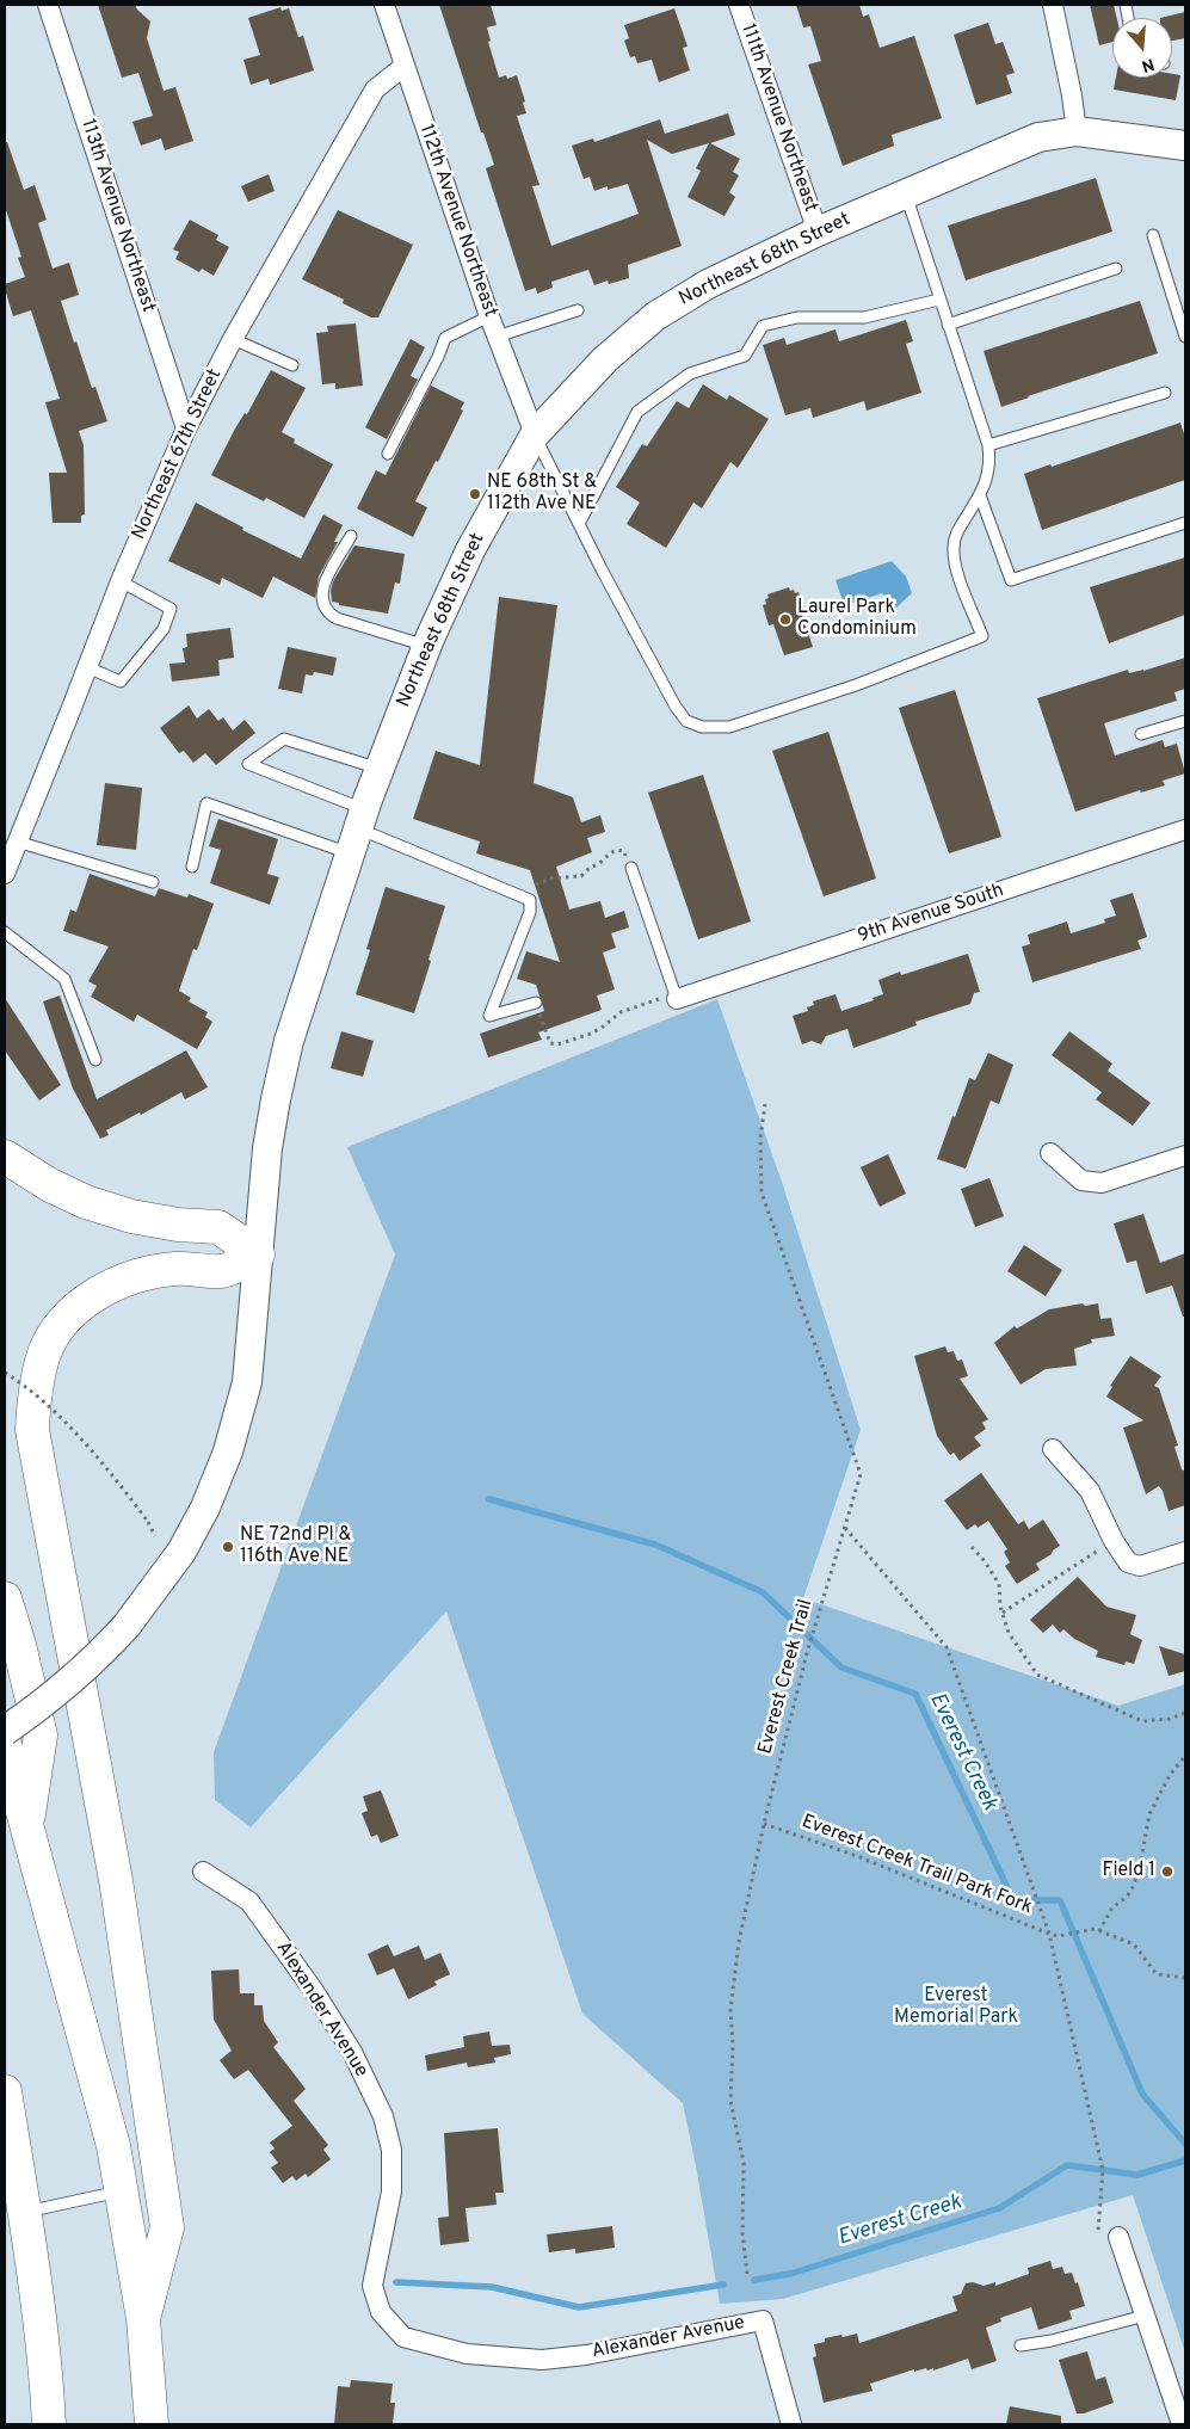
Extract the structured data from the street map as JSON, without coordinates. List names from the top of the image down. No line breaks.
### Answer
{"streets":{"main road":["Northeast 68th Street"],"street":["111th Avenue Northeast","113th Avenue Northeast","112th Avenue Northeast","Northeast 67th Street","9th Avenue South","Alexander Avenue"],"path":["Everest Creek Trail","Everest Creek Trail Park Fork"]},"crossings":[["111th Avenue Northeast","Northeast 68th Street"],["113th Avenue Northeast","Northeast 67th Street"],["112th Avenue Northeast","Northeast 68th Street"],["112th Avenue Northeast","Northeast 67th Street"],["Everest Creek Trail","Everest Creek Trail Park Fork"]],"water":["Everest Creek"],"parks":["Everest Memorial Park"],"places":["NE 68th St & 112th Ave NE","Laurel Park Condominium","NE 72nd Pl & 116th Ave NE","Field 1"],"north":"bottom"}
